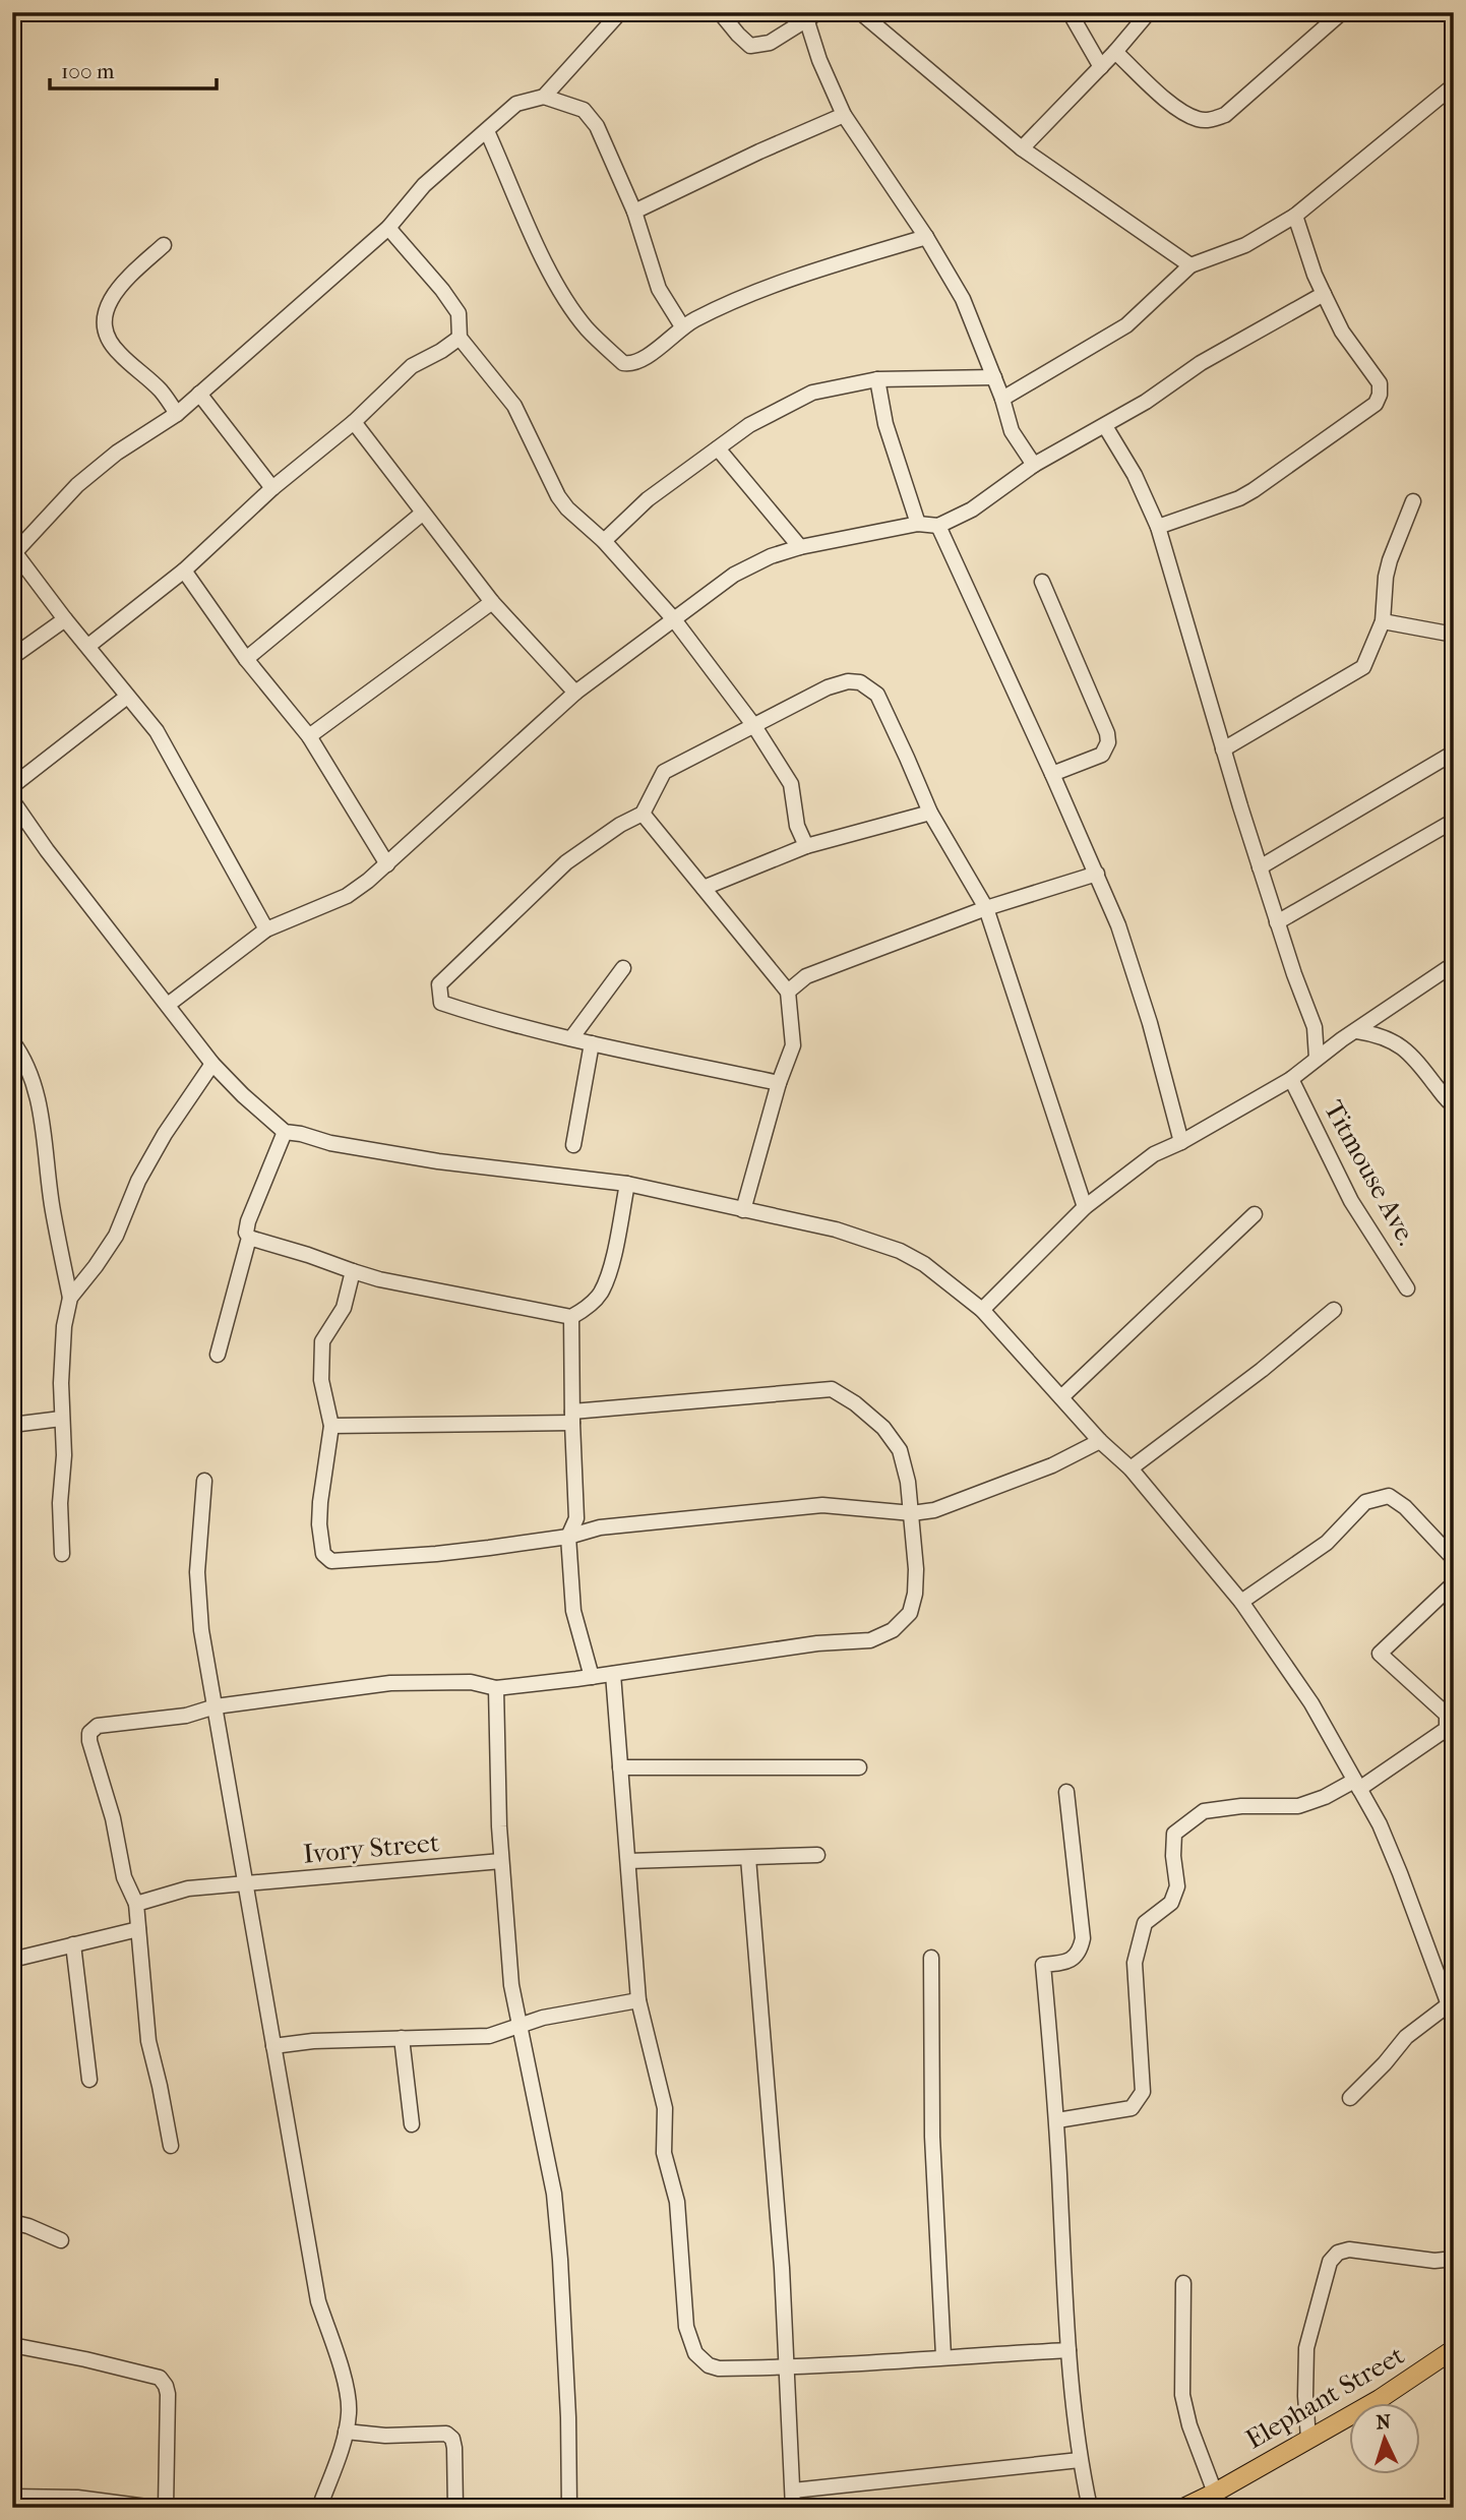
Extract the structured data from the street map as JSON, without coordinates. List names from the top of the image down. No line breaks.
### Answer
{"streets":{"main road":["Elephant Street"],"street":["Titmouse Ave.","Ivory Street"]},"scale_bar":"100 m","north":"top"}
